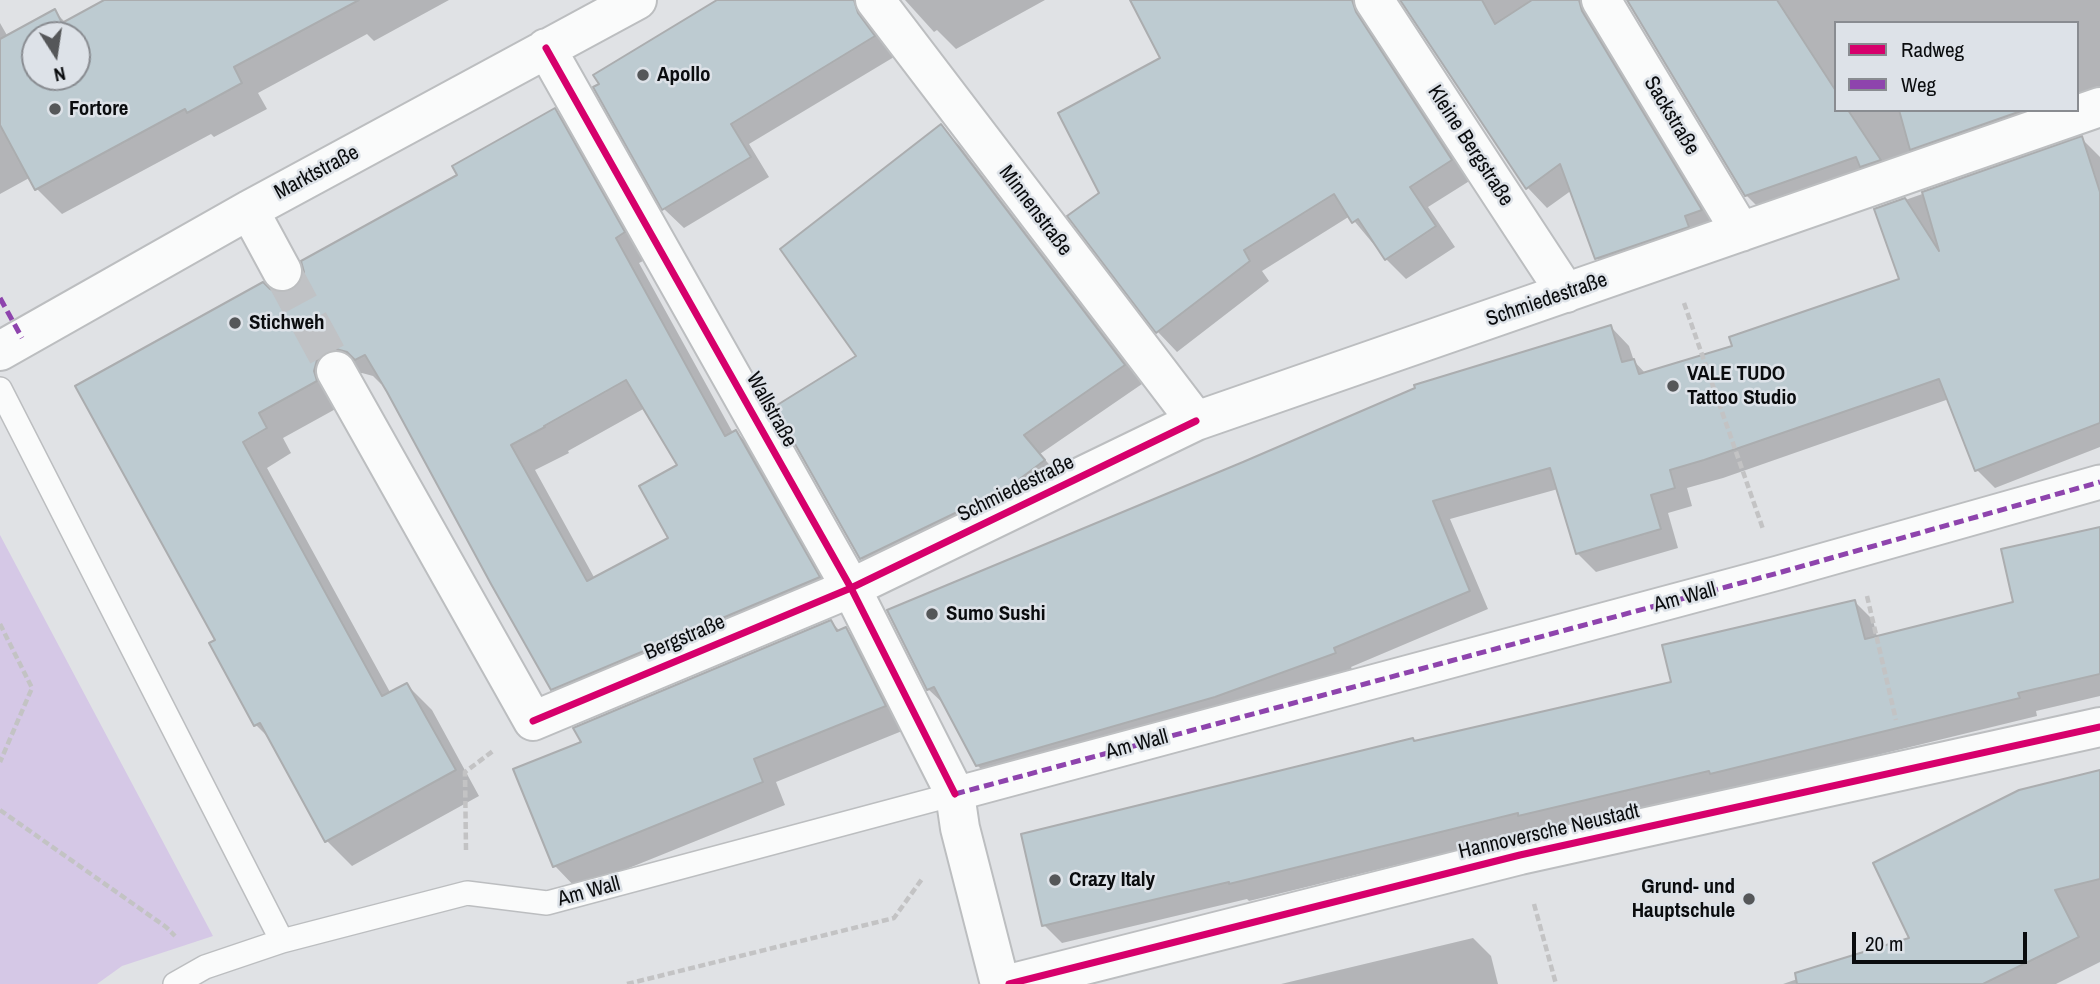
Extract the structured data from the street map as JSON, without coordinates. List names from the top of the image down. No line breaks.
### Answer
{"streets":{"street":["Sackstraße","Kleine Bergstraße","Marktstraße","Minnenstraße","Schmiedestraße","Wallstraße","Am Wall","Bergstraße","Hannoversche Neustadt"]},"crossings":[["Sackstraße","Schmiedestraße"],["Kleine Bergstraße","Schmiedestraße"],["Marktstraße","Wallstraße"],["Minnenstraße","Schmiedestraße"],["Schmiedestraße","Wallstraße"],["Schmiedestraße","Bergstraße"],["Wallstraße","Am Wall"],["Wallstraße","Bergstraße"]],"places":["Apollo","Fortore","Stichweh","VALE TUDO Tattoo Studio","Sumo Sushi","Crazy Italy","Grund- und Hauptschule"],"legend":["Radweg","Weg"],"scale_bar":"20 m","north":"bottom"}
